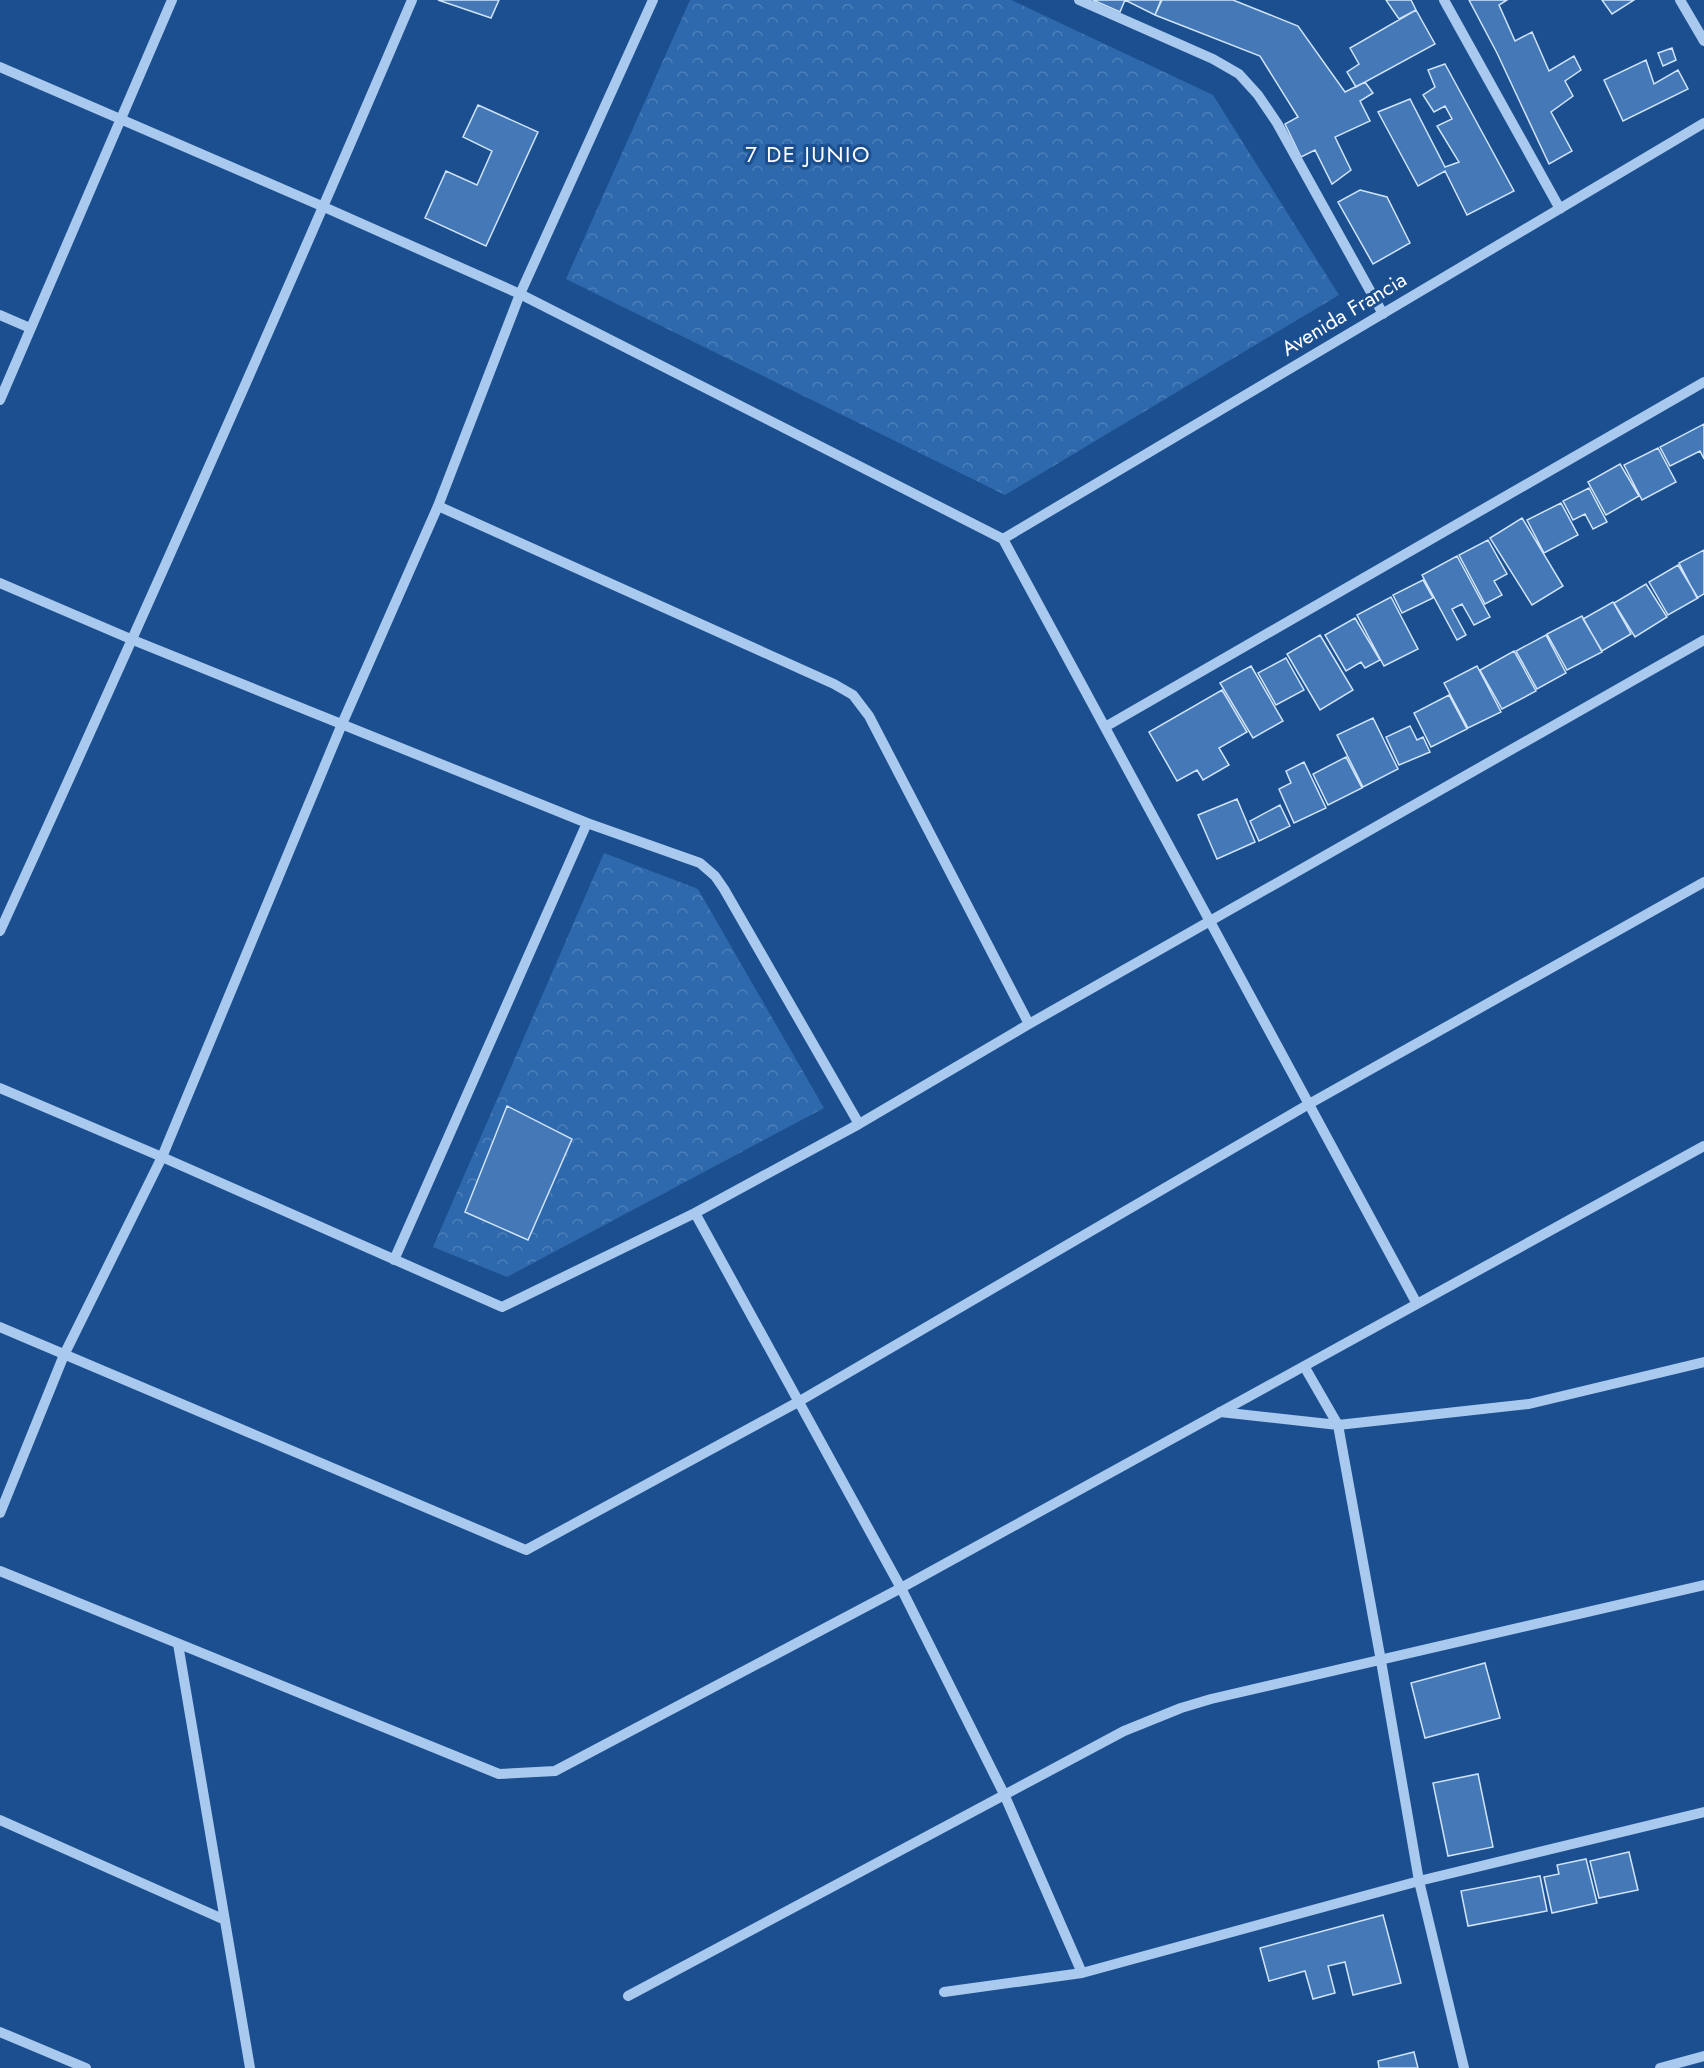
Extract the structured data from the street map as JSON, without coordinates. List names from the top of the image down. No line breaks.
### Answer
{"streets":{"street":["Avenida Francia"]},"districts":["7 DE JUNIO"]}
